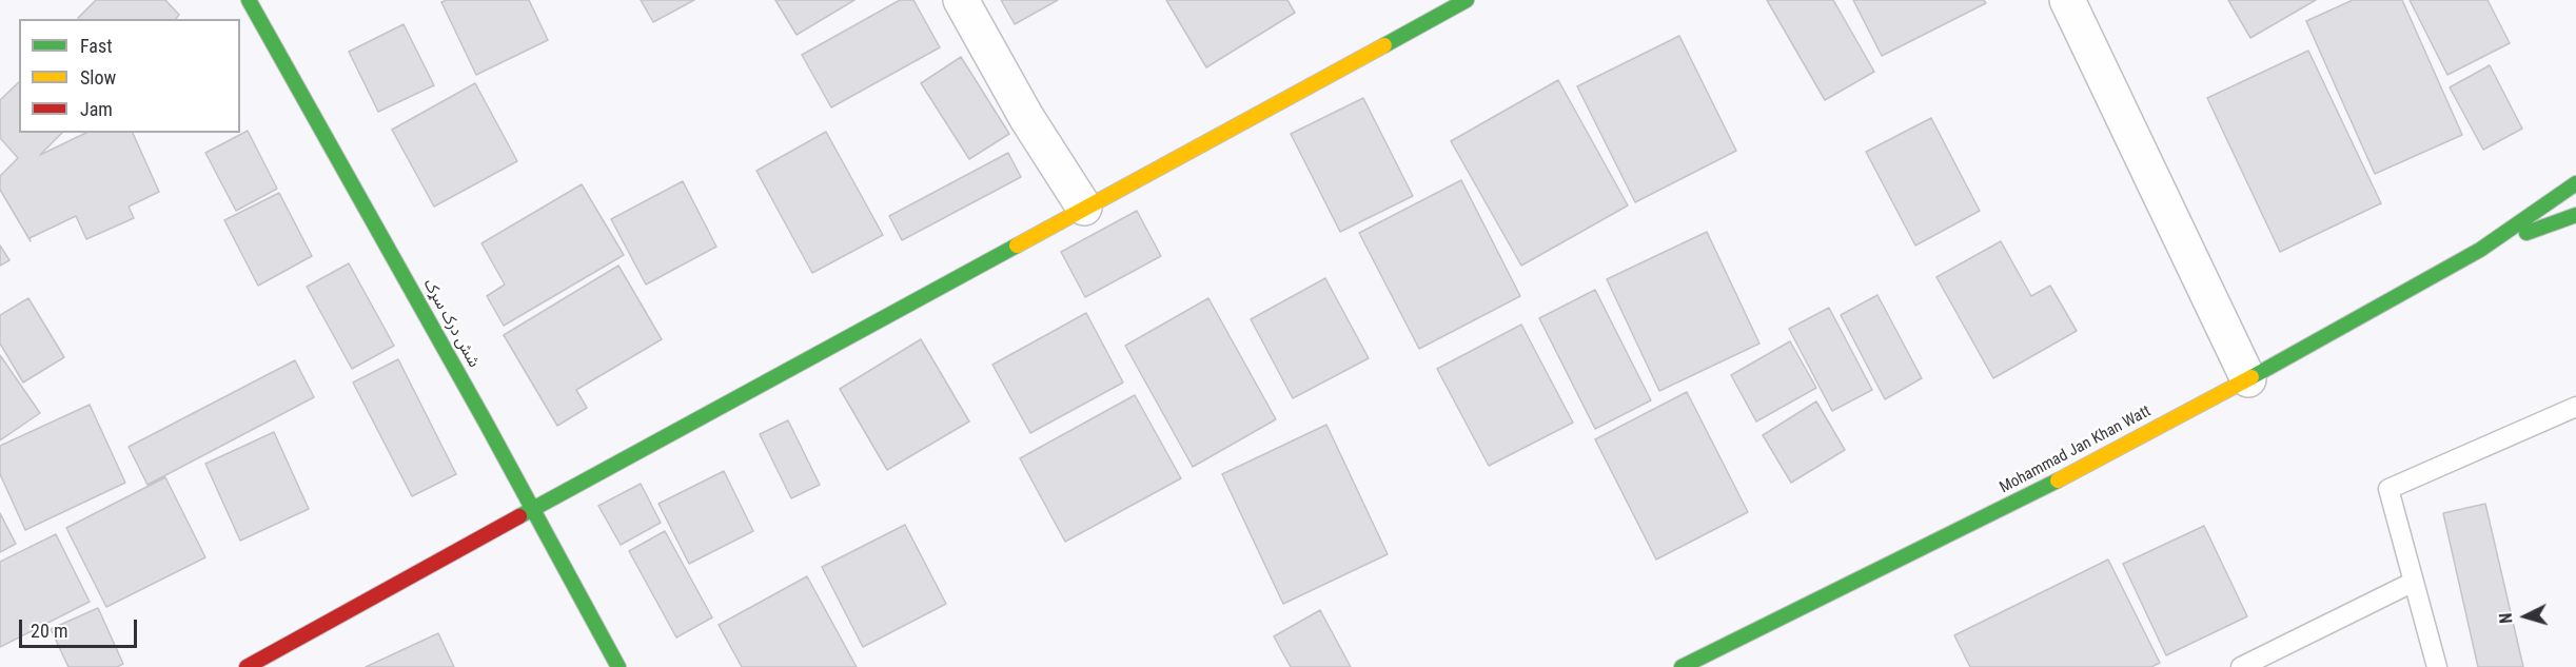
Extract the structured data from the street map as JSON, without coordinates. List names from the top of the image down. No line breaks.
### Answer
{"streets":{"main road":["شش درک سړک","Mohammad Jan Khan Watt"]},"legend":["Fast","Slow","Jam"],"scale_bar":"20 m","north":"left"}
